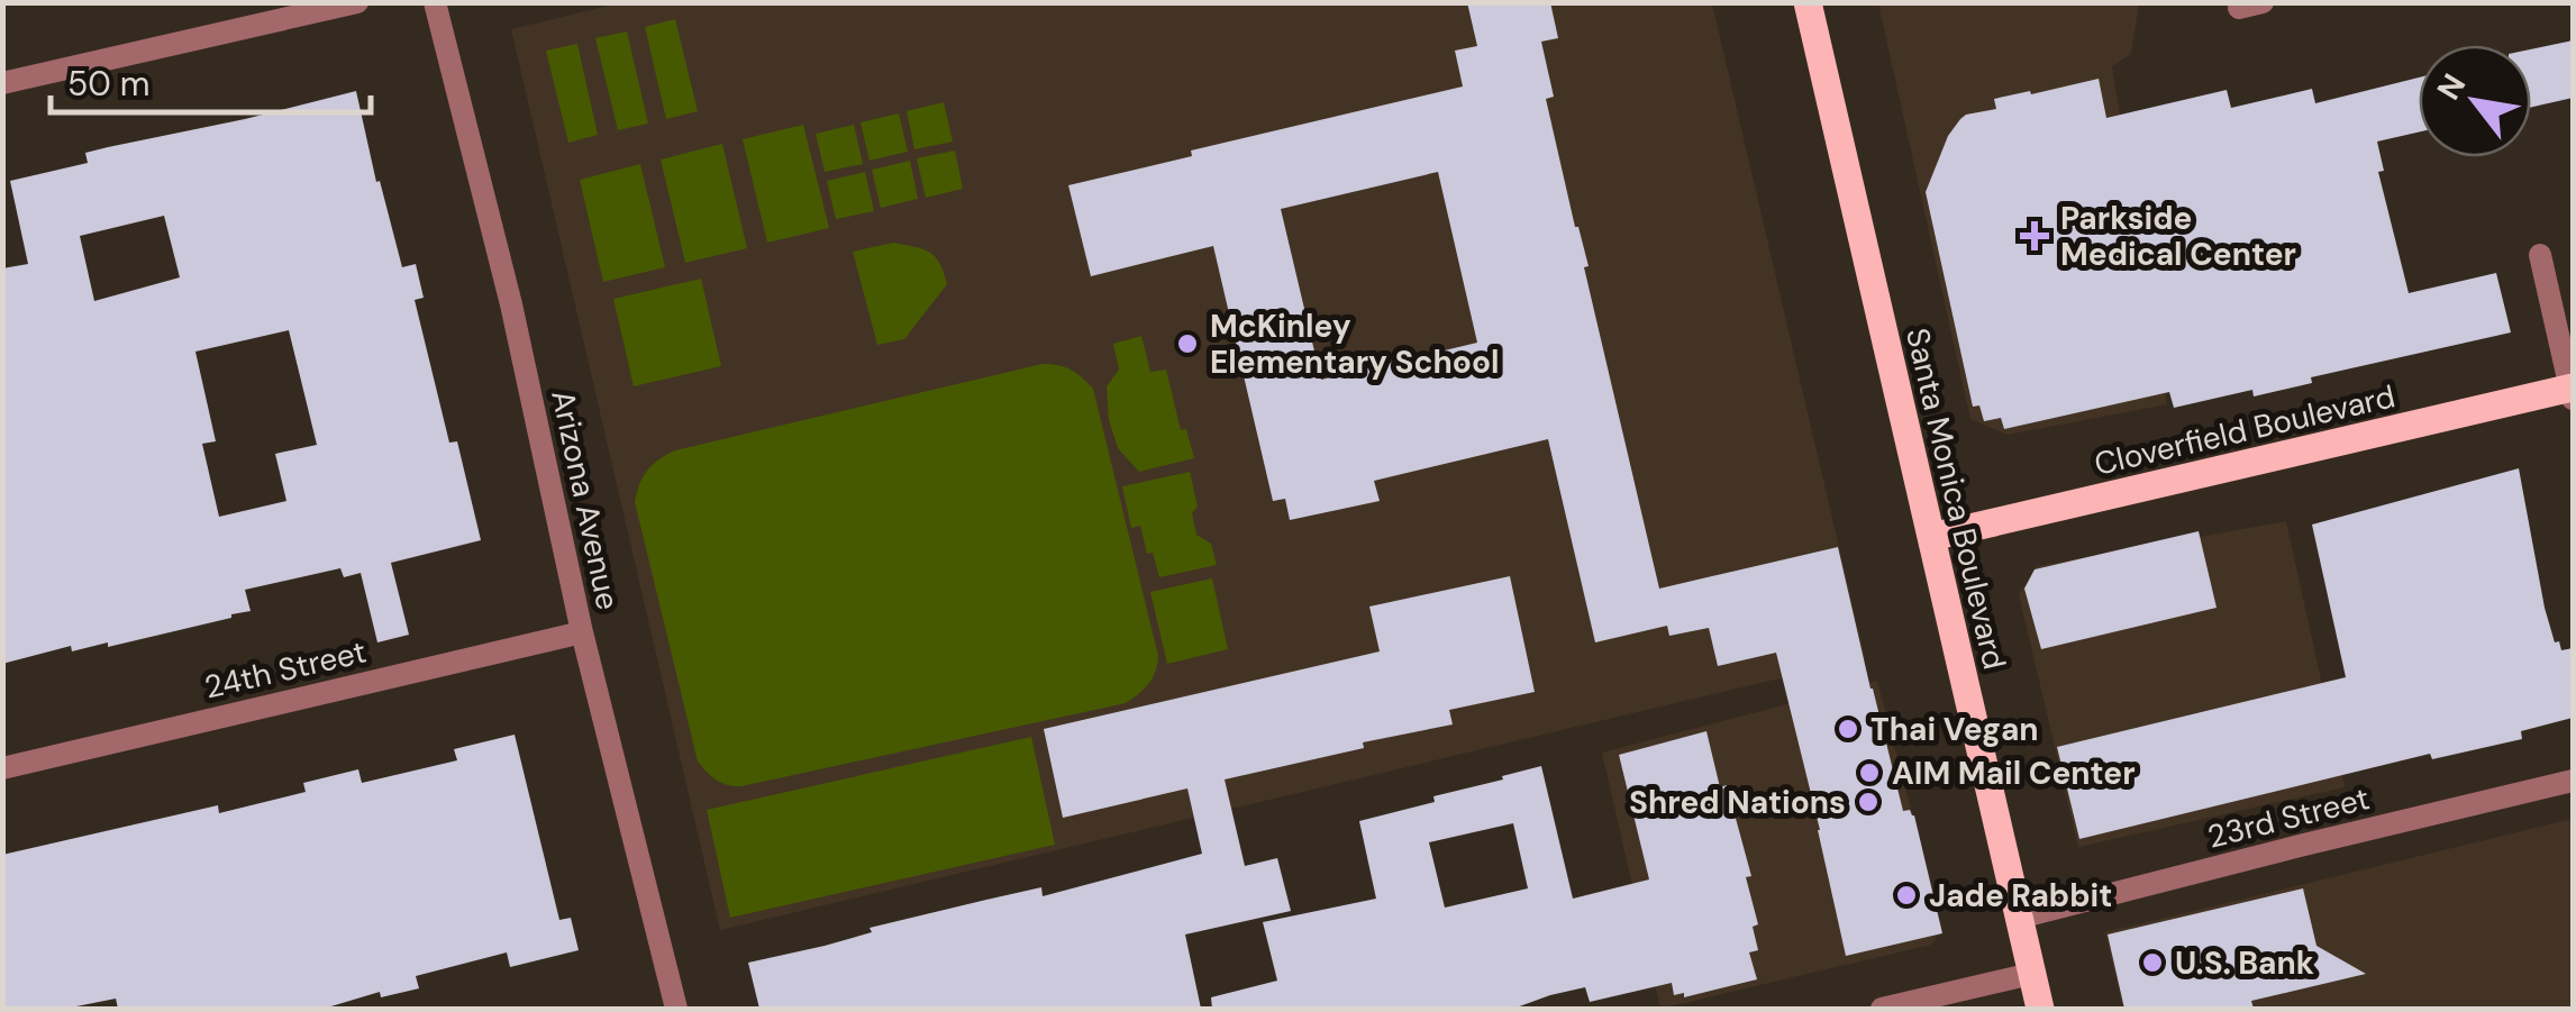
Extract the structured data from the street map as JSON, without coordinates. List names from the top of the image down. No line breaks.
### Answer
{"streets":{"main road":["Cloverfield Boulevard","Santa Monica Boulevard"],"street":["Arizona Avenue","24th Street","23rd Street"]},"crossings":[["Cloverfield Boulevard","Santa Monica Boulevard"],["Santa Monica Boulevard","23rd Street"],["Arizona Avenue","24th Street"]],"places":{"health":["Parkside Medical Center"],"other":["McKinley Elementary School","Thai Vegan","AIM Mail Center","Shred Nations","Jade Rabbit","U.S. Bank"]},"scale_bar":"50 m","north":"top left"}
